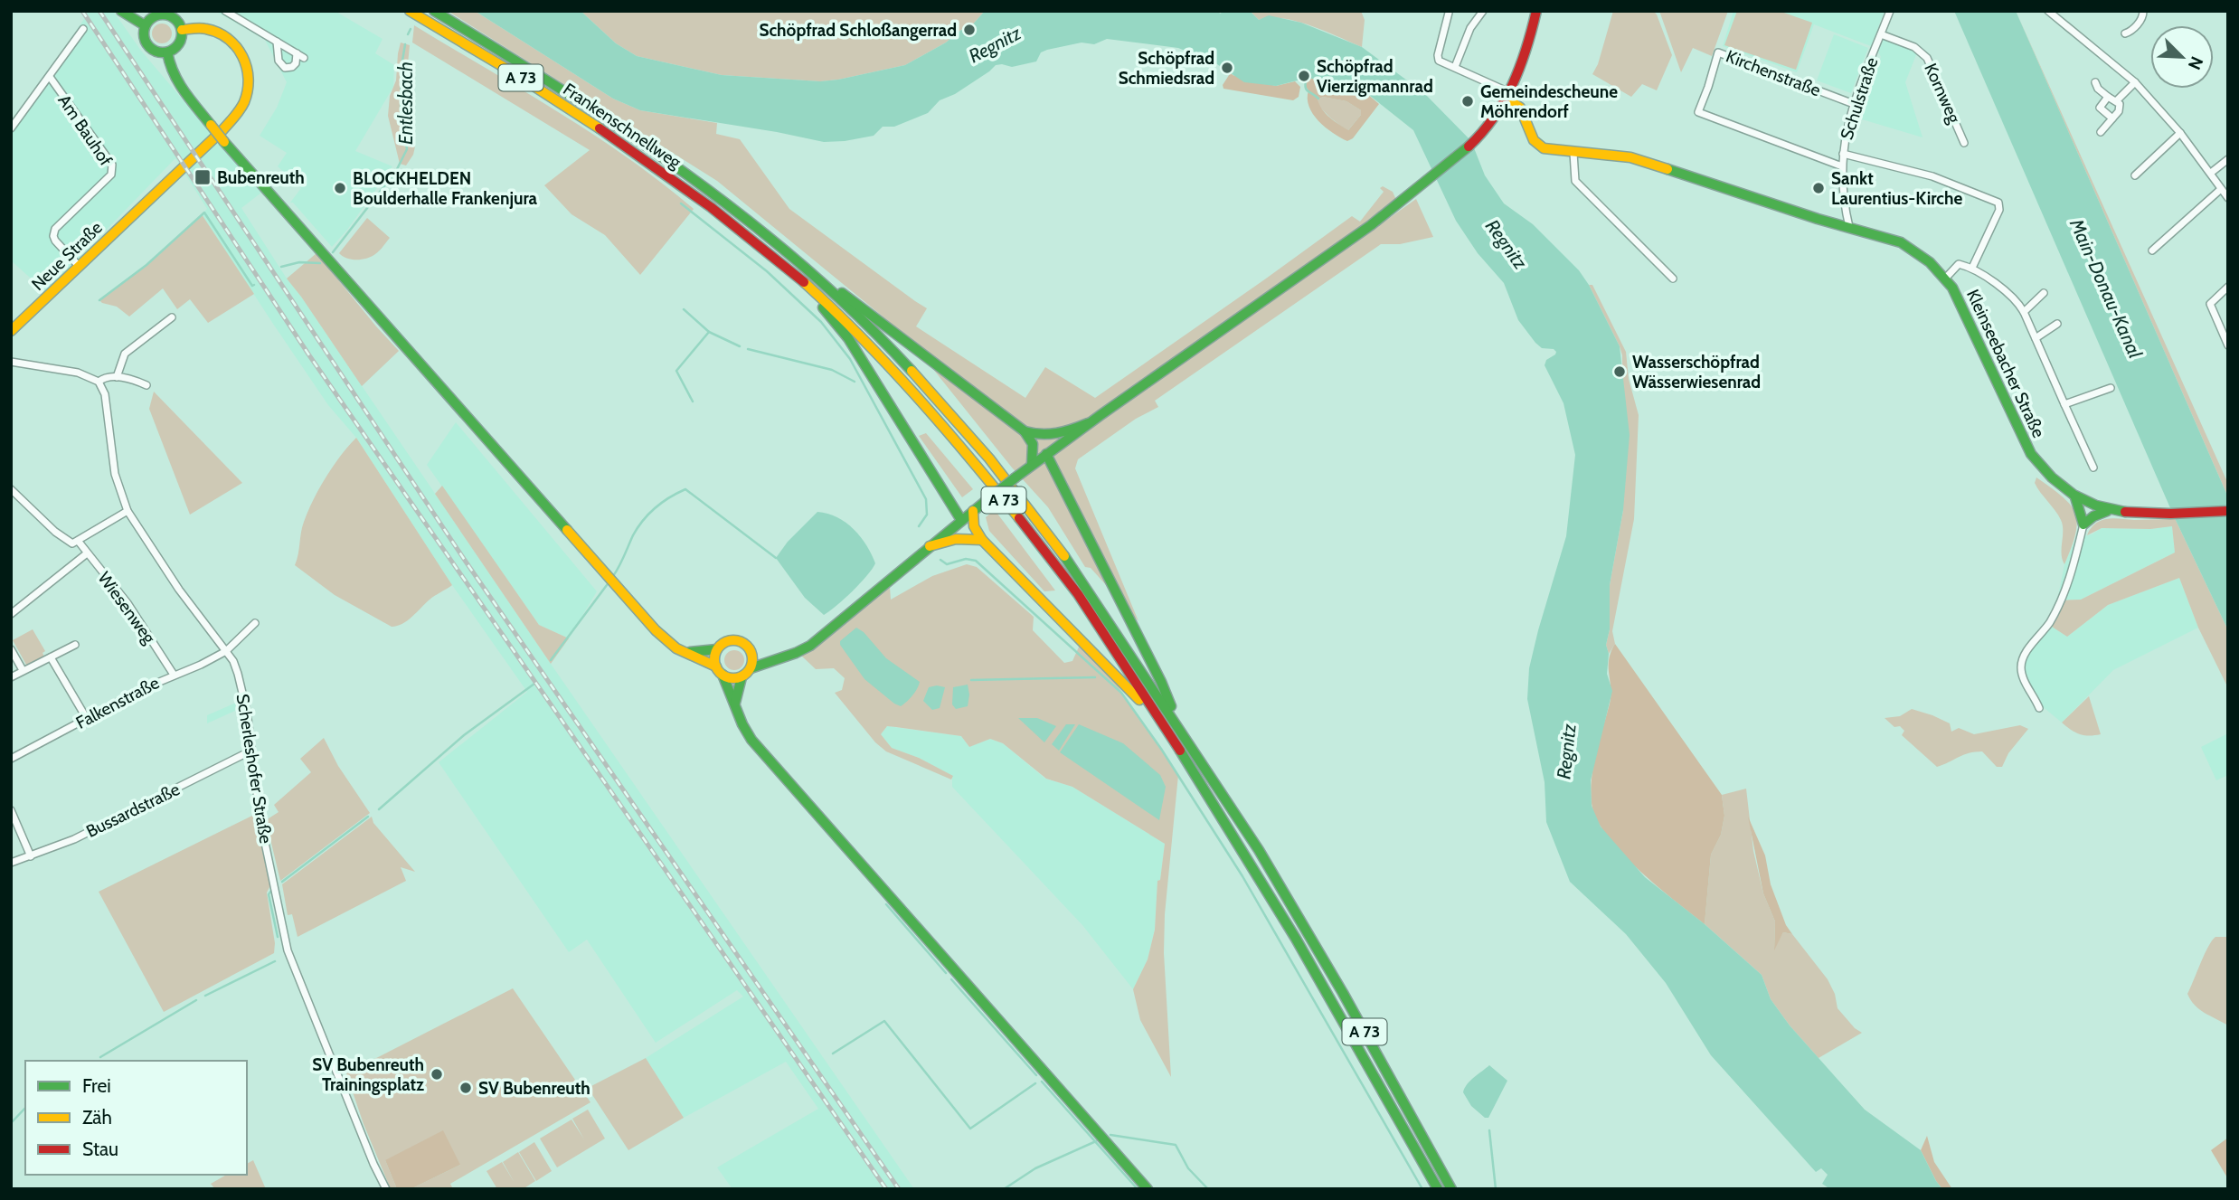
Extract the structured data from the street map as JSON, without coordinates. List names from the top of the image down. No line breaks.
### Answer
{"streets":{"main road":["A 73","Frankenschnellweg","Neue Straße","Kleinseebacher Straße"],"street":["Kirchenstraße","Kornweg","Schulstraße","Am Bauhof","Wiesenweg","Falkenstraße","Scherleshofer Straße","Bussardstraße"]},"crossings":[["Kirchenstraße","Schulstraße"],["A 73","Frankenschnellweg"],["Kornweg","Schulstraße"],["Schulstraße","Kleinseebacher Straße"],["Am Bauhof","Neue Straße"],["Wiesenweg","Falkenstraße"],["Falkenstraße","Scherleshofer Straße"],["Scherleshofer Straße","Bussardstraße"]],"water":["Regnitz","Entlesbach","Main-Donau-Kanal"],"places":{"other":["Schöpfrad Schloßangerrad","Schöpfrad Schmiedsrad","Schöpfrad Vierzigmannrad","Gemeindescheune Möhrendorf","BLOCKHELDEN Boulderhalle Frankenjura","Sankt Laurentius-Kirche","Wasserschöpfrad Wässerwiesenrad","SV Bubenreuth Trainingsplatz","SV Bubenreuth"],"transit":["Bubenreuth"]},"legend":["Frei","Zäh","Stau"],"north":"bottom right"}
